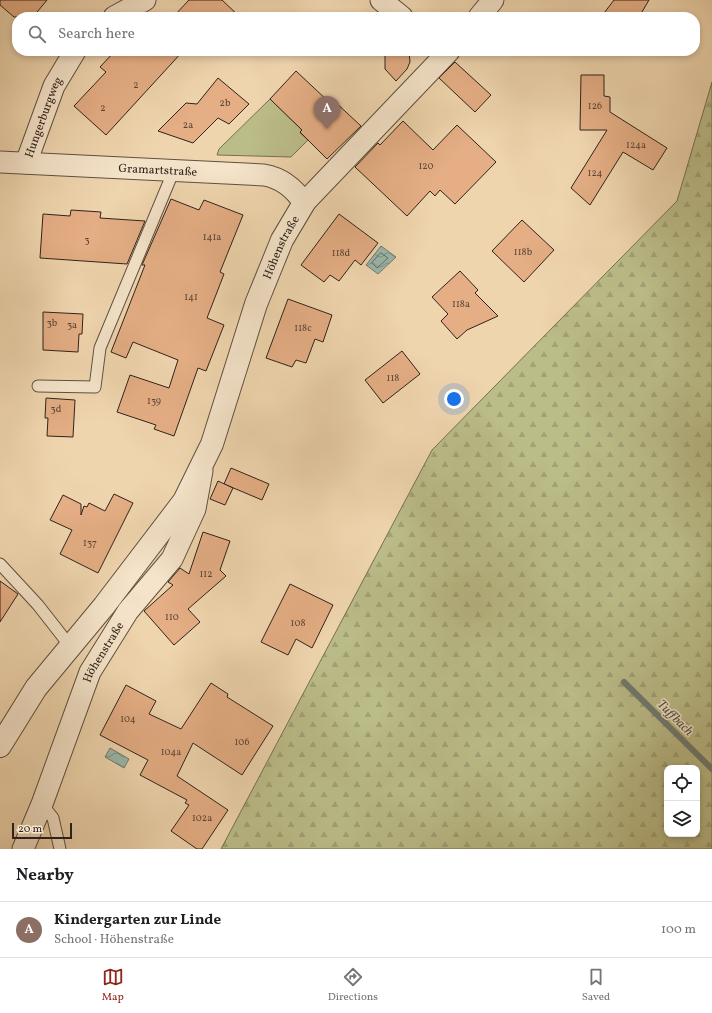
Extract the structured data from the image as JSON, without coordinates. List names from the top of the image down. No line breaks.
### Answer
{"streets":{"street":["Hungerburgweg","Gramartstraße","Höhenstraße"]},"crossings":[["Hungerburgweg","Gramartstraße"],["Gramartstraße","Höhenstraße"]],"water":["Tuffbach"],"house_numbers":["2","2b","126","2","2a","124a","120","124","141a","3","118b","118d","141","118a","3b","3a","118c","118","139","3d","137","112","110","108","104","106","104a","102a"],"scale_bar":"20 m","page":{"search":"Search here","pins":"A","scale":"20 m","heading":"Nearby","list":[{"mark":"A","name":"Kindergarten zur Linde","note":"School · Höhenstraße","value":"100 m"}],"nav":["Map","Directions","Saved"]}}
